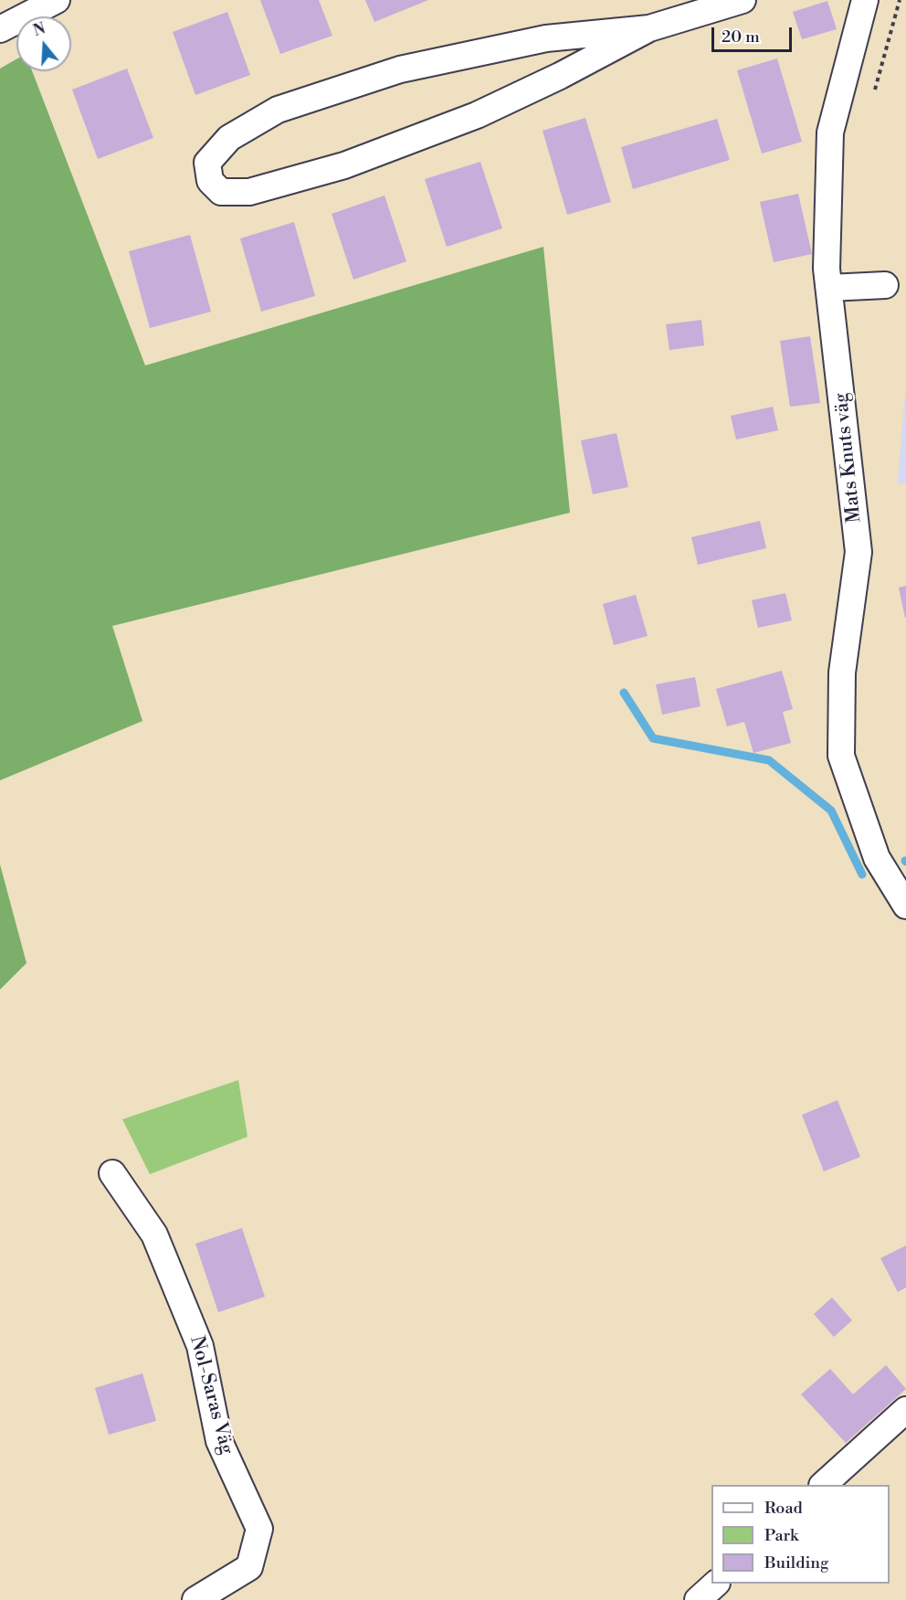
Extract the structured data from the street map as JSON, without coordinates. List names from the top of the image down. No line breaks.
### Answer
{"streets":{"street":["Mats Knuts väg","Nol-Saras Väg"]},"legend":["Road","Park","Building"],"scale_bar":"20 m","north":"top"}
